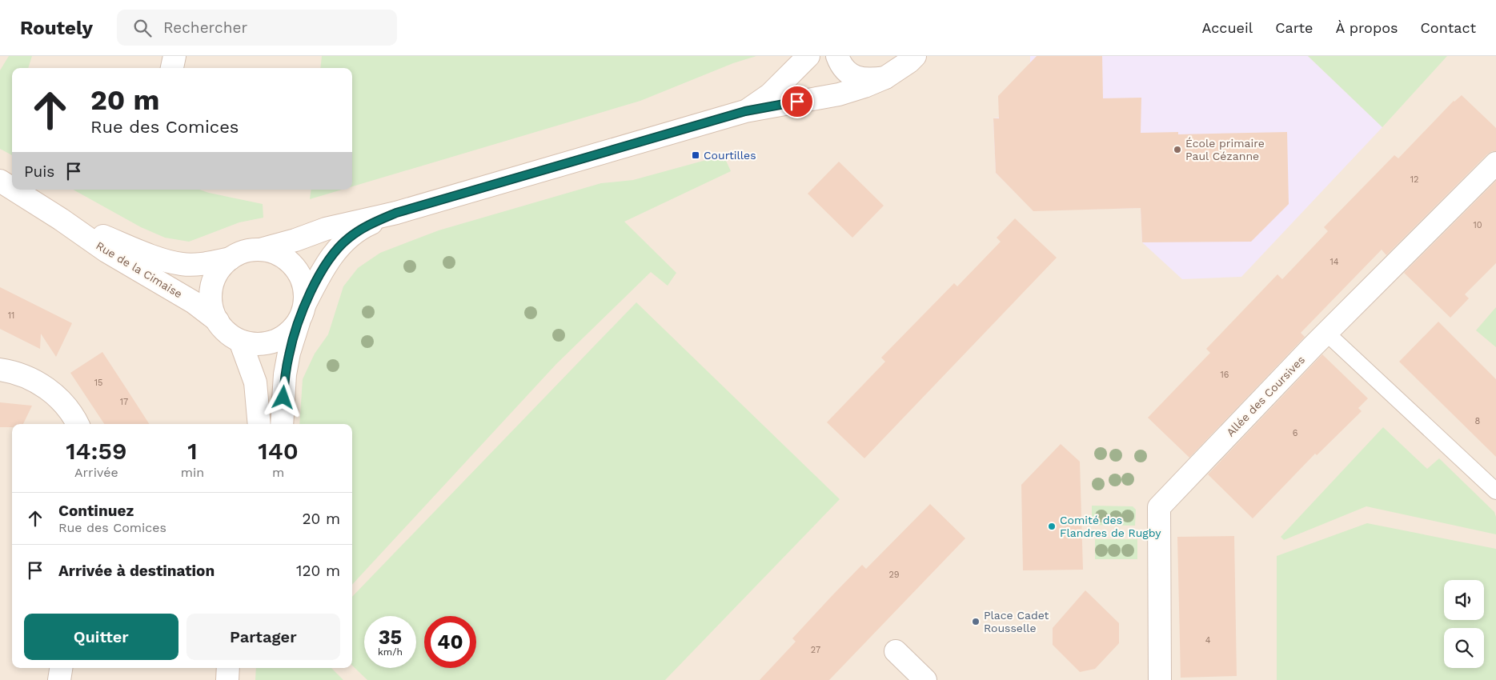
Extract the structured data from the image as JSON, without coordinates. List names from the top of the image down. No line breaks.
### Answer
{"streets":{"street":["Rue de la Cimaise","Allée des Coursives"]},"places":{"other":["École primaire Paul Cézanne","Comité des Flandres de Rugby","Place Cadet Rousselle"],"transit":["Courtilles"]},"house_numbers":["12","10","14","11","16","15","17","8","6","29","4","27"],"page":{"header":"Routely","search":"Rechercher","nav":["Accueil","Carte","À propos","Contact"],"turn":["20 m","Rue des Comices"],"then":"Puis","eta":["14:59","Arrivée","1","min","140","m"],"list":[{"name":"Continuez","note":"Rue des Comices","value":"20 m"},{"name":"Arrivée à destination","value":"120 m"}],"buttons":["Quitter","Partager"],"speed":"35 km/h","limit":"40"}}
